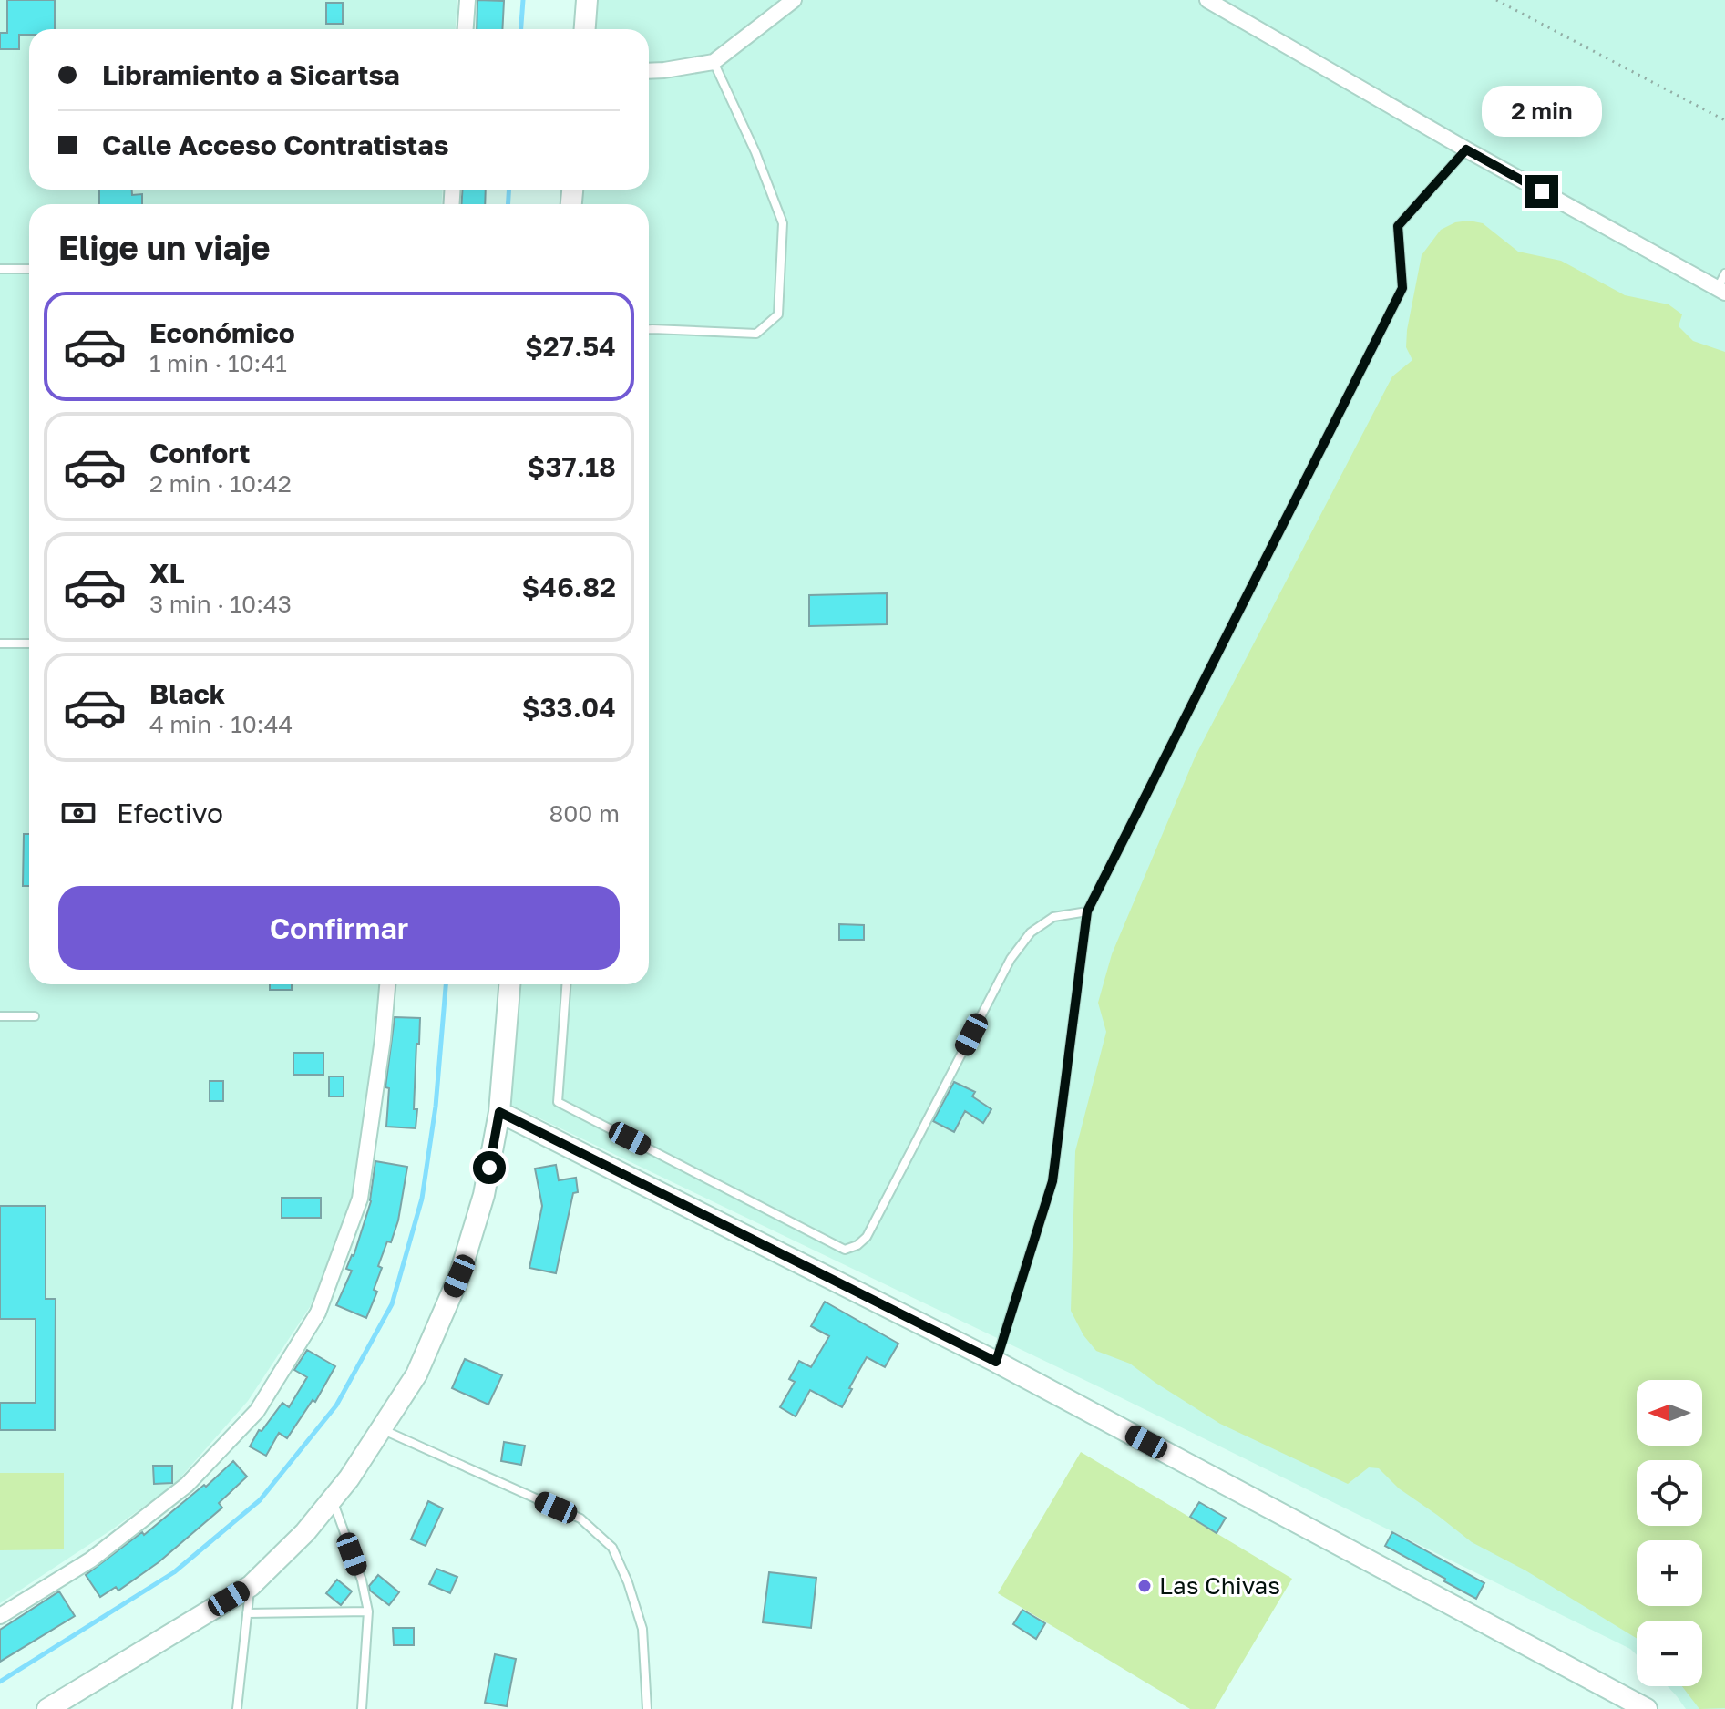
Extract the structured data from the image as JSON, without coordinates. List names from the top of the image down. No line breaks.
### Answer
{"places":["Las Chivas"],"north":"left","page":{"banner":["Libramiento a Sicartsa","Calle Acceso Contratistas"],"bubble":"2 min","heading":"Elige un viaje","list":[{"name":"Económico","note":"1 min · 10:41","value":"$27.54"},{"name":"Confort","note":"2 min · 10:42","value":"$37.18"},{"name":"XL","note":"3 min · 10:43","value":"$46.82"},{"name":"Black","note":"4 min · 10:44","value":"$33.04"}],"pay":["Efectivo","800 m"],"buttons":"Confirmar","map_buttons":["+","−"]}}
